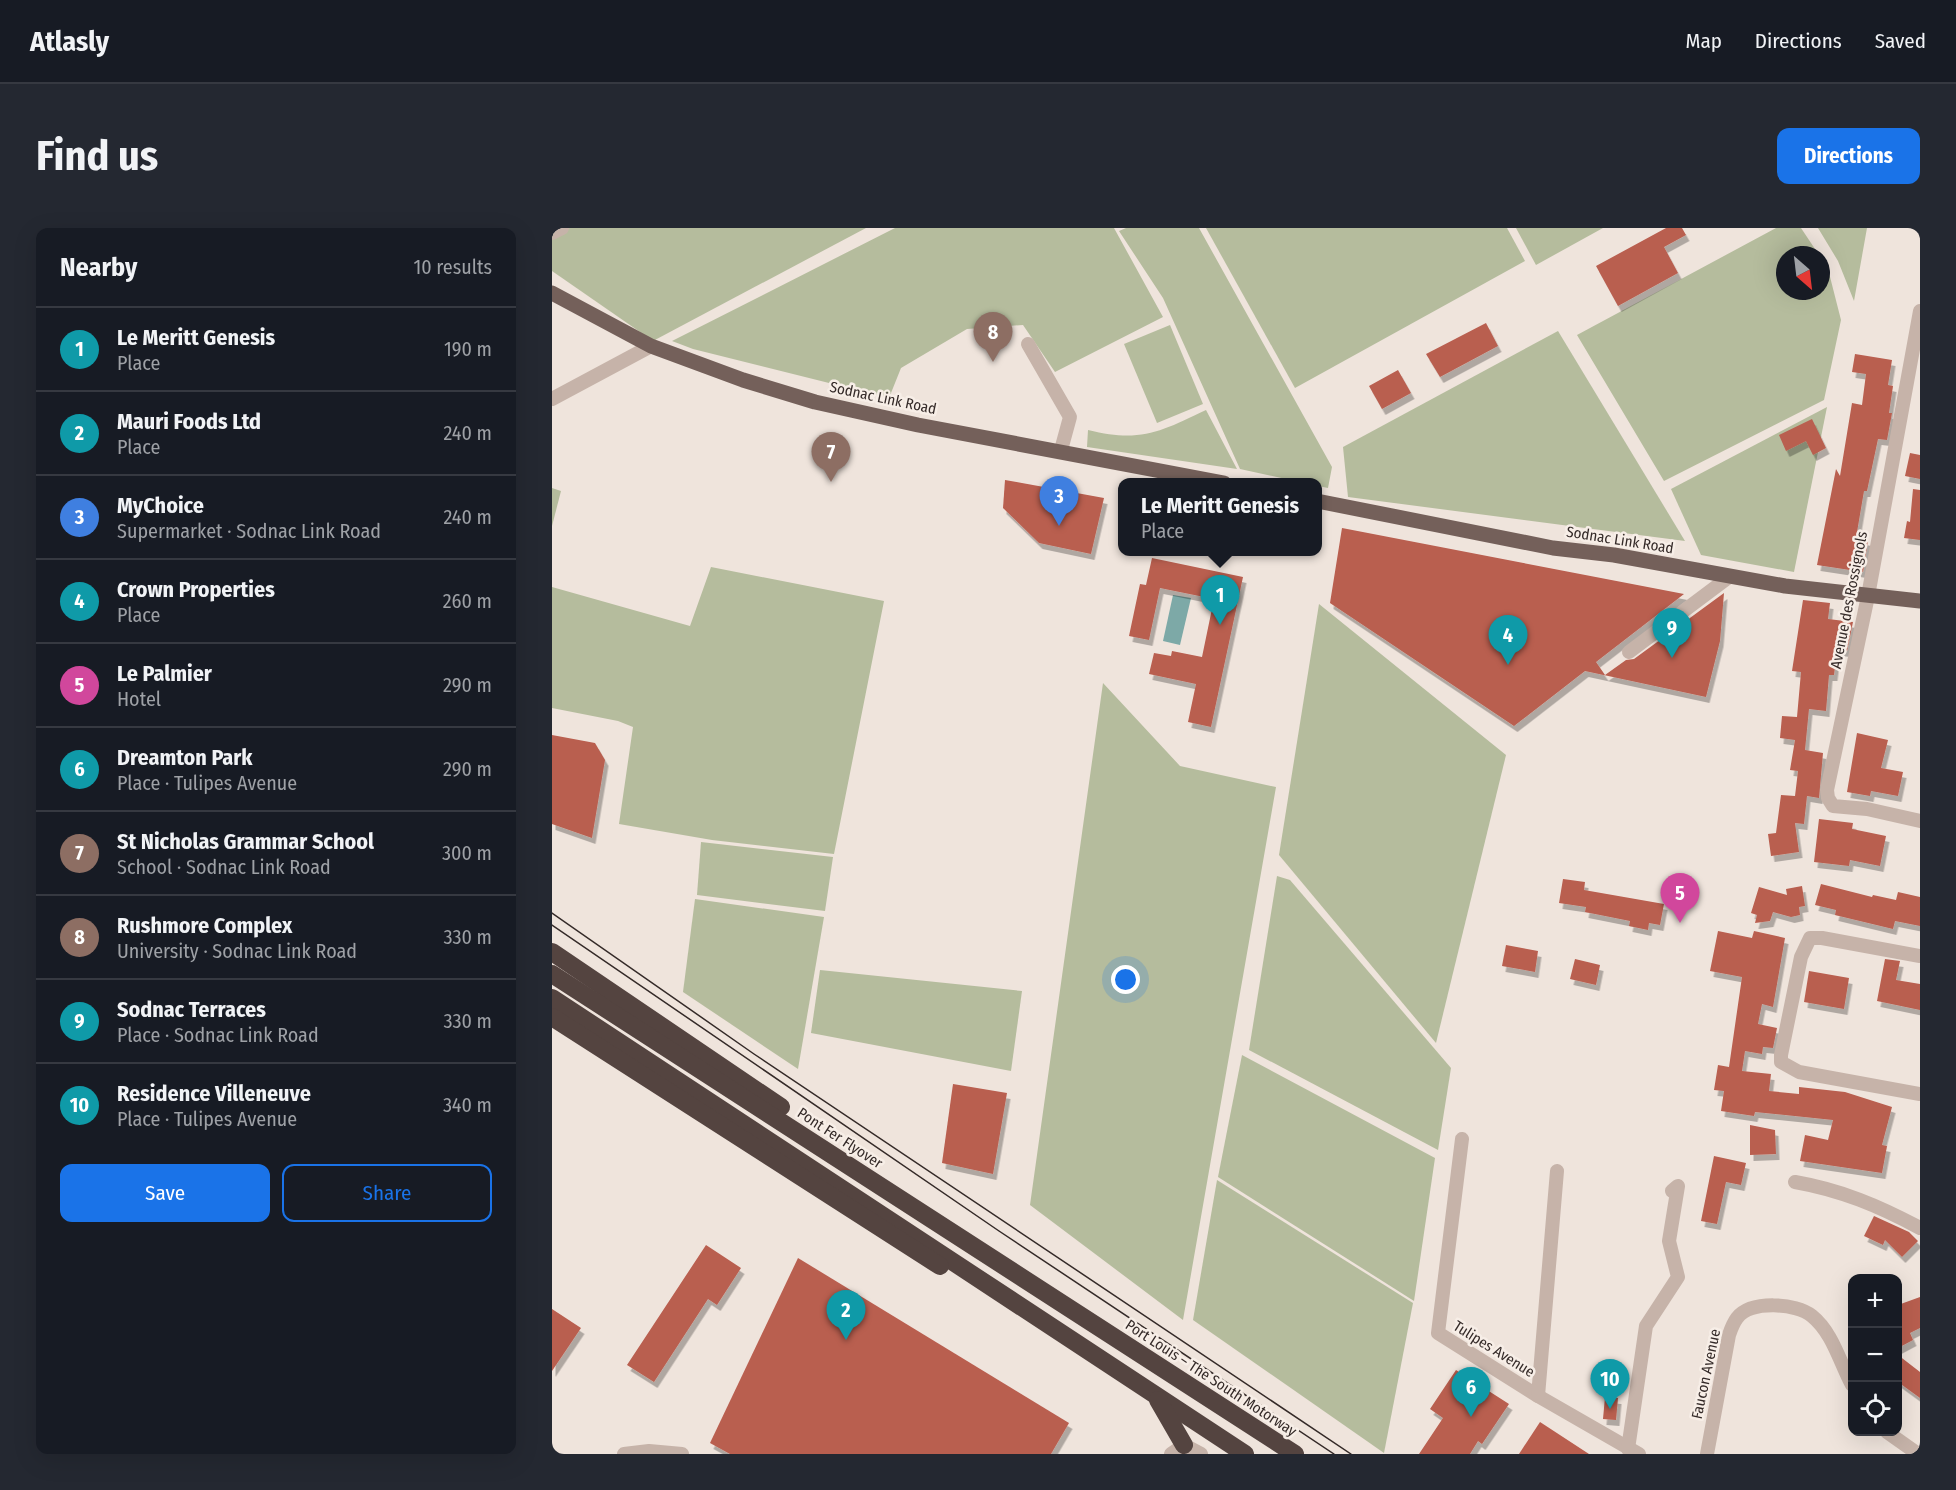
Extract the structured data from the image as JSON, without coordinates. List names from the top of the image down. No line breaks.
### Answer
{"streets":{"highway":["Pont Fer Flyover","Port Louis – The South Motorway"],"main road":["Sodnac Link Road"],"street":["Avenue des Rossignols","Tulipes Avenue","Faucon Avenue"]},"crossings":[["Sodnac Link Road","Avenue des Rossignols"],["Pont Fer Flyover","Port Louis – The South Motorway"]],"north":"bottom right","page":{"header":"Atlasly","nav":["Map","Directions","Saved"],"buttons":["Directions",["Save","Share"]],"title":"Find us","heading":["Nearby","10 results"],"list":[{"mark":"1","name":"Le Meritt Genesis","note":"Place","value":"190 m"},{"mark":"2","name":"Mauri Foods Ltd","note":"Place","value":"240 m"},{"mark":"3","name":"MyChoice","note":"Supermarket · Sodnac Link Road","value":"240 m"},{"mark":"4","name":"Crown Properties","note":"Place","value":"260 m"},{"mark":"5","name":"Le Palmier","note":"Hotel","value":"290 m"},{"mark":"6","name":"Dreamton Park","note":"Place · Tulipes Avenue","value":"290 m"},{"mark":"7","name":"St Nicholas Grammar School","note":"School · Sodnac Link Road","value":"300 m"},{"mark":"8","name":"Rushmore Complex","note":"University · Sodnac Link Road","value":"330 m"},{"mark":"9","name":"Sodnac Terraces","note":"Place · Sodnac Link Road","value":"330 m"},{"mark":"10","name":"Residence Villeneuve","note":"Place · Tulipes Avenue","value":"340 m"}],"pins":["8","7","3","1","9","4","5","2","10","6"],"popup":["Le Meritt Genesis","Place"],"map_buttons":["+","−"]}}
